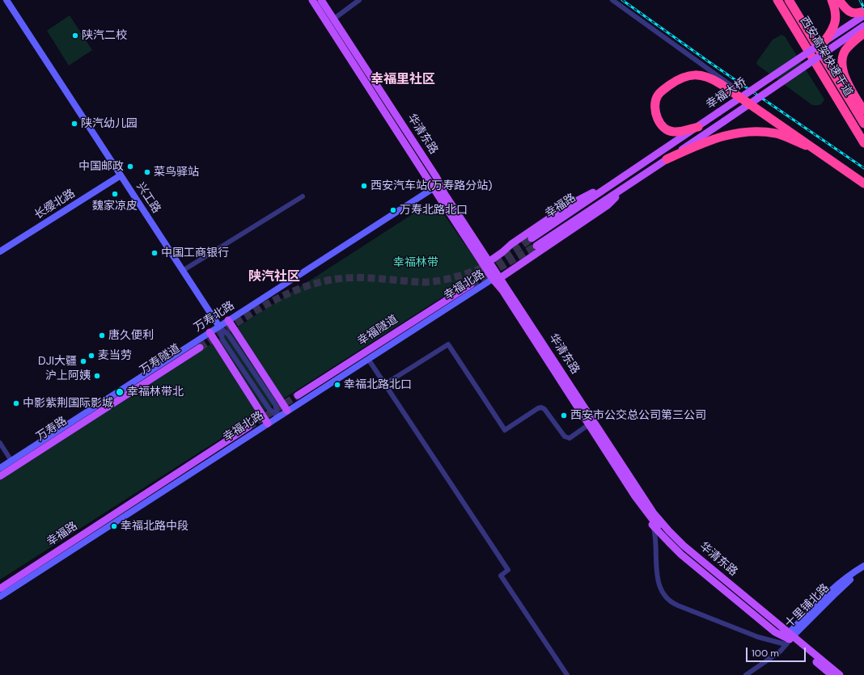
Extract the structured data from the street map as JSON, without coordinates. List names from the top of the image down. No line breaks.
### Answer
{"streets":{"highway":["西安高架快速干道"],"main road":["幸福大桥","华清东路","兴工路","长缨北路","幸福路","幸福北路","万寿北路","幸福隧道","万寿隧道","万寿路","十里铺北路"]},"crossings":[["幸福大桥","幸福路"],["华清东路","幸福北路"],["华清东路","万寿北路"],["华清东路","十里铺北路"],["兴工路","长缨北路"],["兴工路","幸福北路"],["兴工路","万寿北路"],["万寿隧道","万寿路"]],"districts":["幸福里社区","陕汽社区"],"parks":["幸福林带"],"places":["陕汽二校","陕汽幼儿园","中国邮政","菜鸟驿站","西安汽车站(万寿路分站)","魏家凉皮","万寿北路北口","中国工商银行","唐久便利","麦当劳","DJI大疆","沪上阿姨","幸福北路北口","幸福林带北","中影紫荆国际影城","西安市公交总公司第三公司","幸福北路中段"],"scale_bar":"100 m"}
